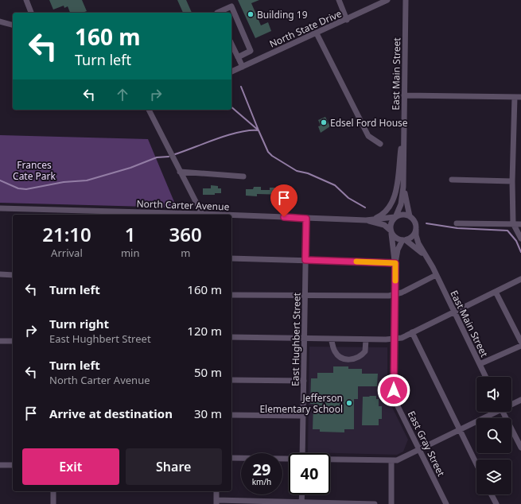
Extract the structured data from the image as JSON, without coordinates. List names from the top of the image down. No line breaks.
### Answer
{"streets":{"street":["North State Drive","East Main Street","North Carter Avenue","East Hughbert Street","East Gray Street"]},"crossings":[["East Main Street","North Carter Avenue"],["North Carter Avenue","East Hughbert Street"]],"parks":["Frances Cate Park"],"places":["Building 19","Edsel Ford House","Jefferson Elementary School"],"page":{"turn":["160 m","Turn left"],"eta":["21:10","Arrival","1","min","360","m"],"list":[{"name":"Turn left","value":"160 m"},{"name":"Turn right","note":"East Hughbert Street","value":"120 m"},{"name":"Turn left","note":"North Carter Avenue","value":"50 m"},{"name":"Arrive at destination","value":"30 m"}],"buttons":["Exit","Share"],"speed":"29 km/h","limit":"40"}}
